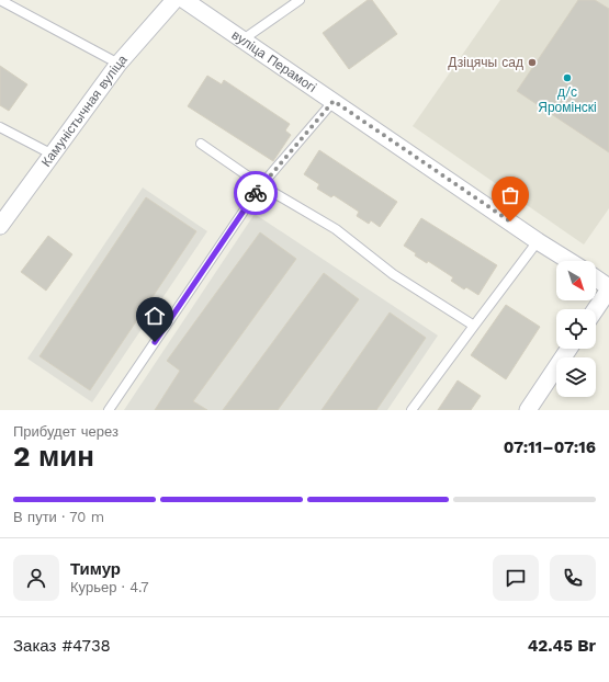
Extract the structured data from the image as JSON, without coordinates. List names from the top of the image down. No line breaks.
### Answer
{"streets":{"street":["вуліца Перамогі","Камуністычная вуліца"]},"places":["Дзіцячы сад","д/с Яромінскі"],"north":"bottom right","page":{"heading":["2 мин","Прибудет через","07:11–07:16"],"panel":["Тимур","Курьер · 4.7","Заказ #4738","42.45 Br"],"bar":"В пути · 70 m"}}
